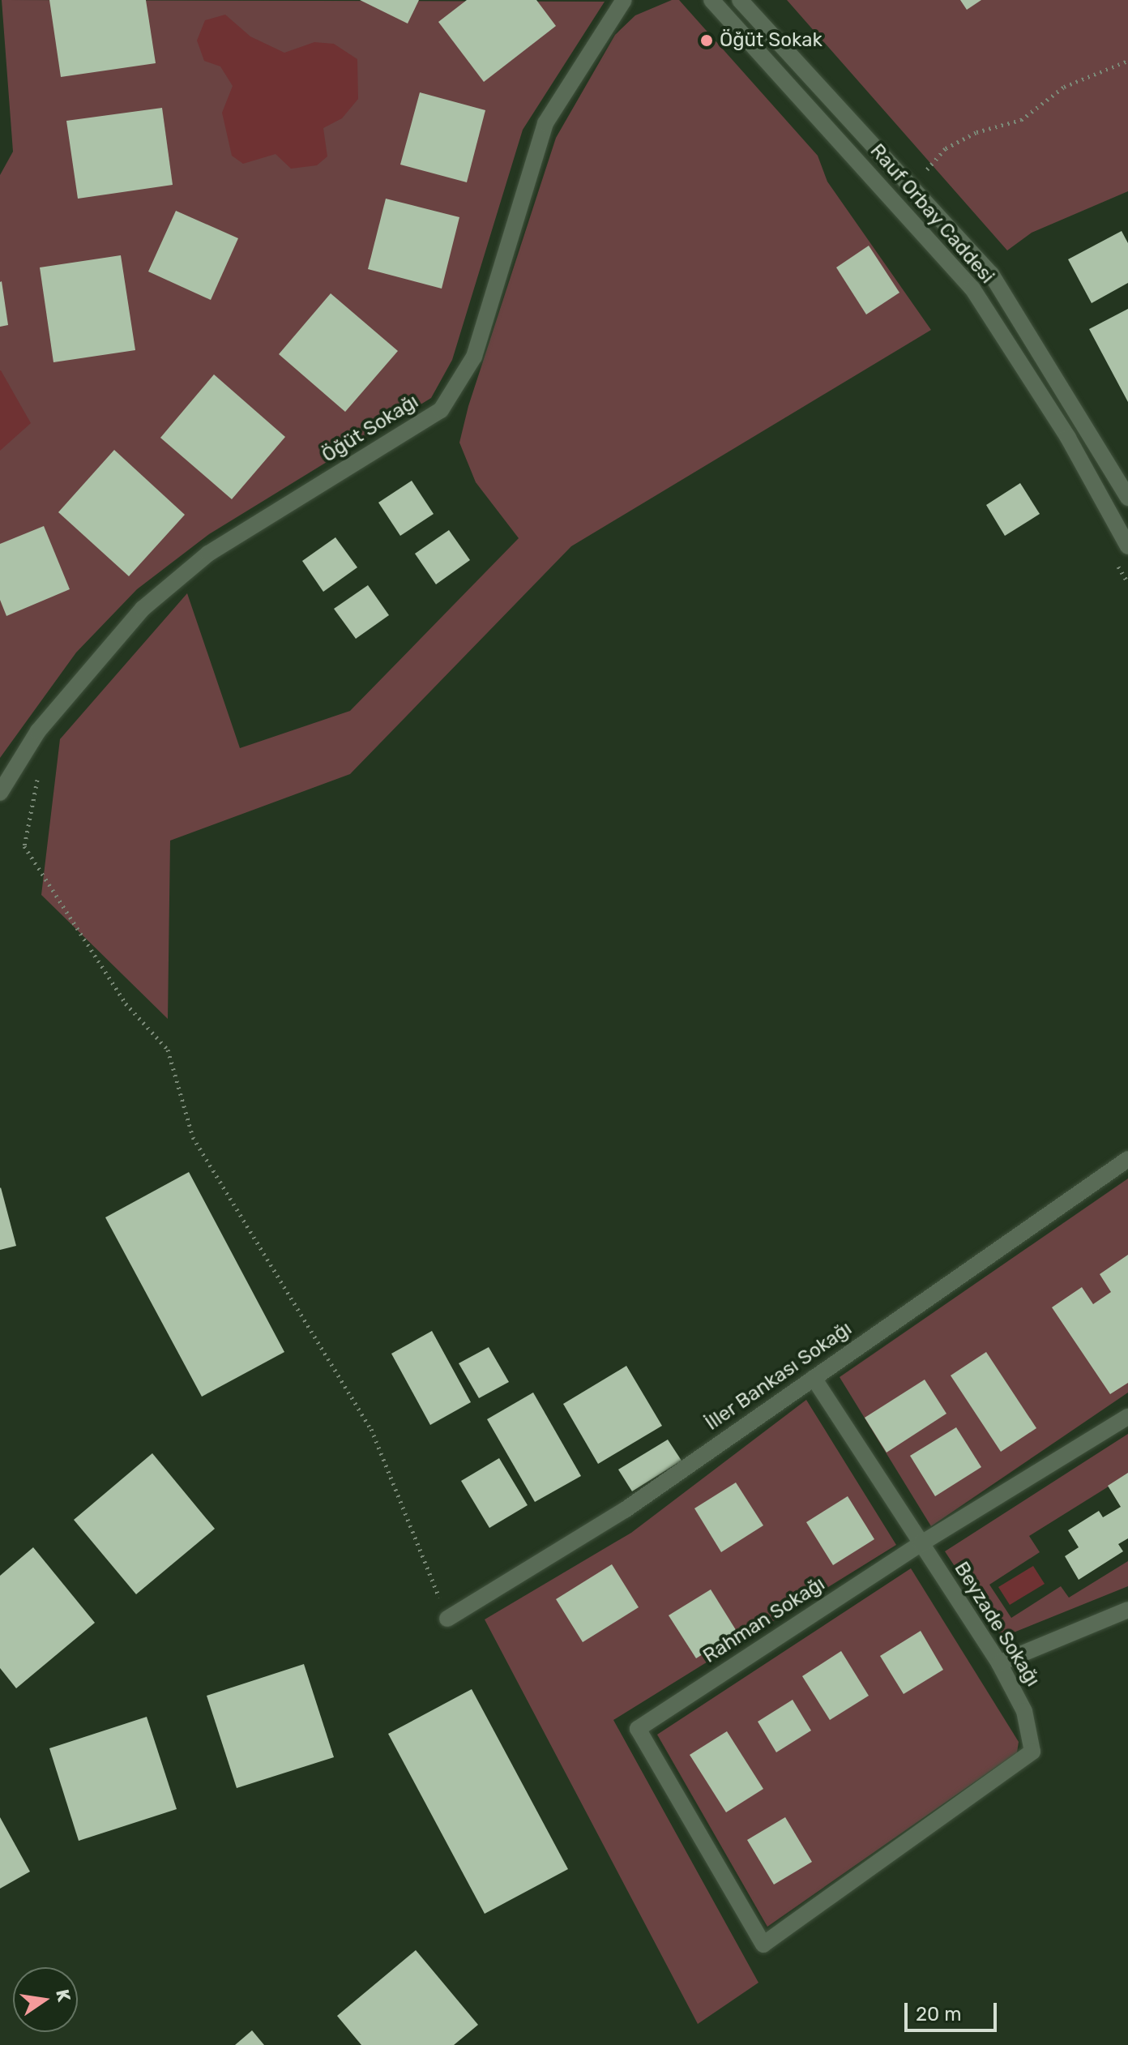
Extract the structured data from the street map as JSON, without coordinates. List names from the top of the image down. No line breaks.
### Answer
{"streets":{"street":["Rauf Orbay Caddesi","Öğüt Sokağı","İller Bankası Sokağı","Rahman Sokağı","Beyzade Sokağı"]},"crossings":[["İller Bankası Sokağı","Beyzade Sokağı"],["Rahman Sokağı","Beyzade Sokağı"]],"places":["Öğüt Sokak"],"scale_bar":"20 m","north":"right"}
